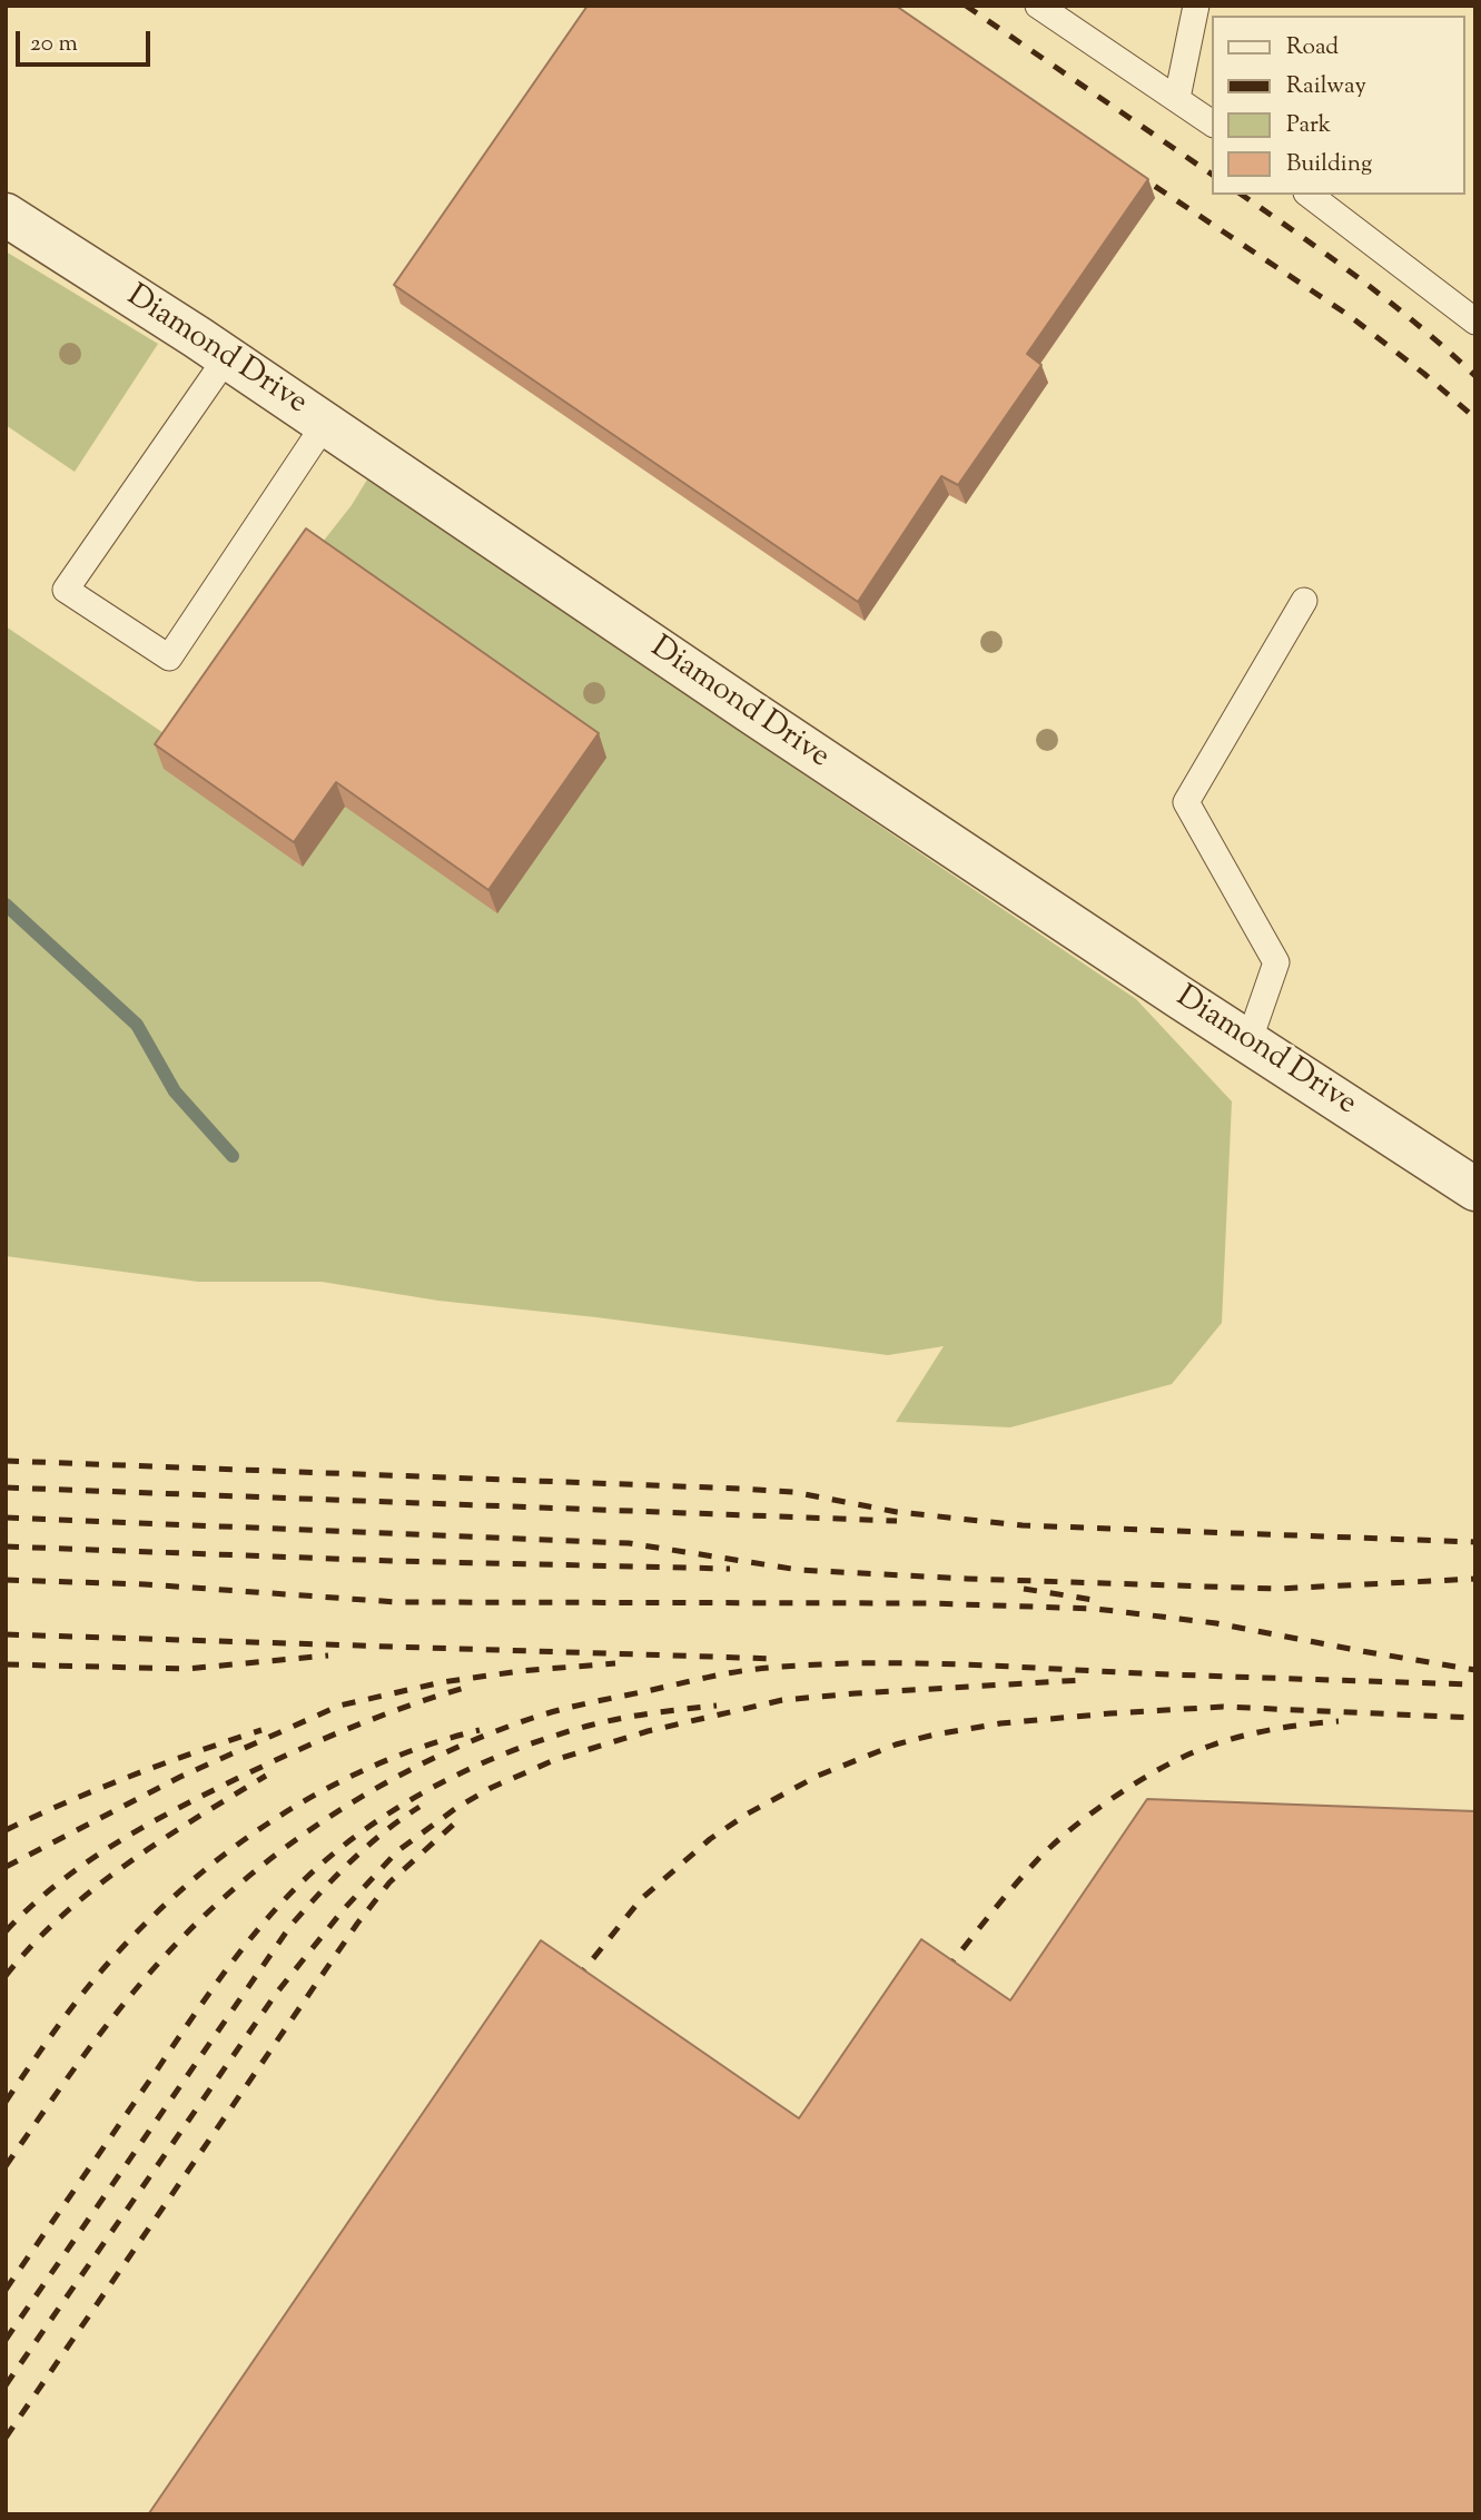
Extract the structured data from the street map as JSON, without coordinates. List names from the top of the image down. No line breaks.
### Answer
{"streets":{"street":["Diamond Drive"]},"legend":["Road","Railway","Park","Building"],"scale_bar":"20 m"}
